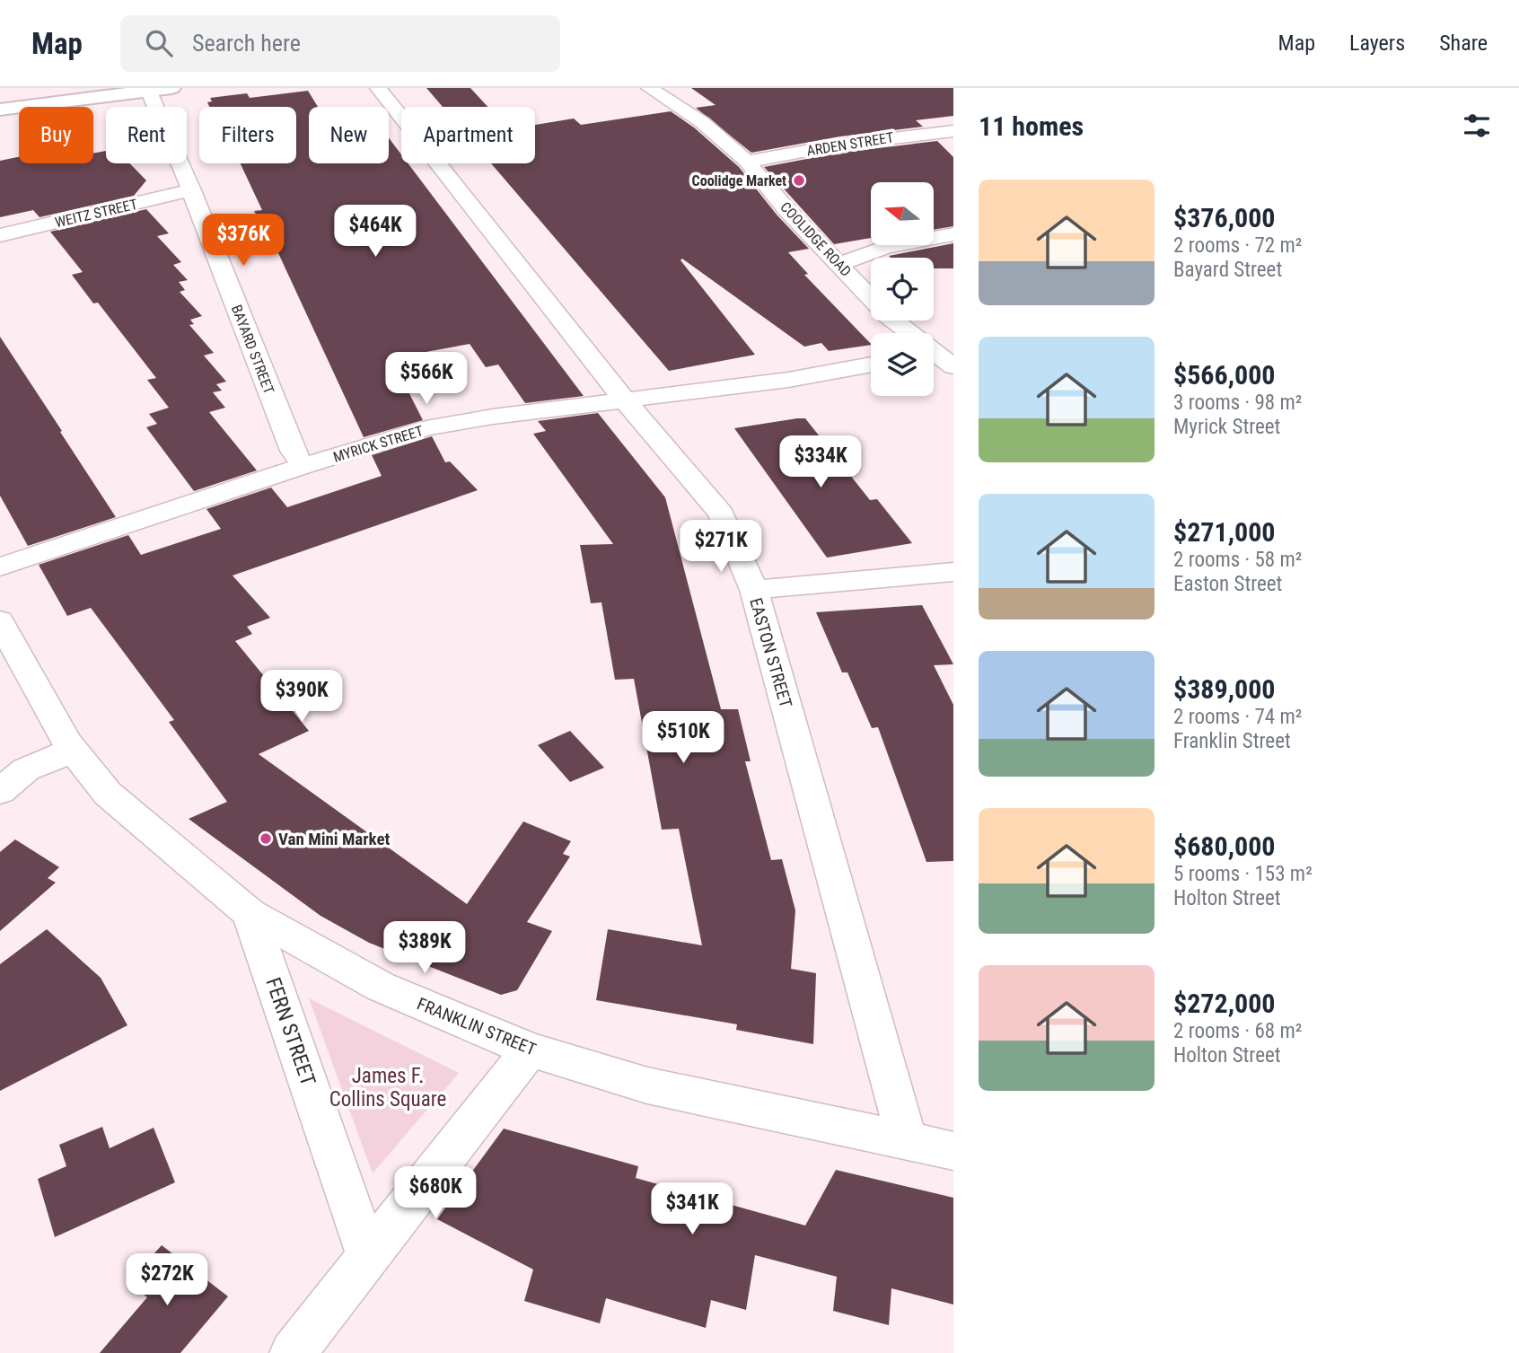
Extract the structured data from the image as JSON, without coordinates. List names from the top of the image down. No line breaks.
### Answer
{"streets":{"street":["ARDEN STREET","WEITZ STREET","COOLIDGE ROAD","BAYARD STREET","MYRICK STREET","EASTON STREET","FRANKLIN STREET","FERN STREET"]},"crossings":[["ARDEN STREET","COOLIDGE ROAD"],["WEITZ STREET","BAYARD STREET"],["BAYARD STREET","MYRICK STREET"],["MYRICK STREET","EASTON STREET"],["EASTON STREET","FRANKLIN STREET"],["FRANKLIN STREET","FERN STREET"]],"parks":["James F. Collins Square"],"places":["Coolidge Market","Van Mini Market"],"north":"left","page":{"header":"Map","search":"Search here","nav":["Map","Layers","Share"],"heading":"11 homes","chip":["Buy","Rent","Filters","New","Apartment"],"list":[{"name":"$376,000","note":"2 rooms · 72 m² · Bayard Street"},{"name":"$566,000","note":"3 rooms · 98 m² · Myrick Street"},{"name":"$271,000","note":"2 rooms · 58 m² · Easton Street"},{"name":"$389,000","note":"2 rooms · 74 m² · Franklin Street"},{"name":"$680,000","note":"5 rooms · 153 m² · Holton Street"},{"name":"$272,000","note":"2 rooms · 68 m² · Holton Street"}],"price":["$464K","$376K","$566K","$334K","$271K","$390K","$510K","$389K","$680K","$341K","$272K"]}}
